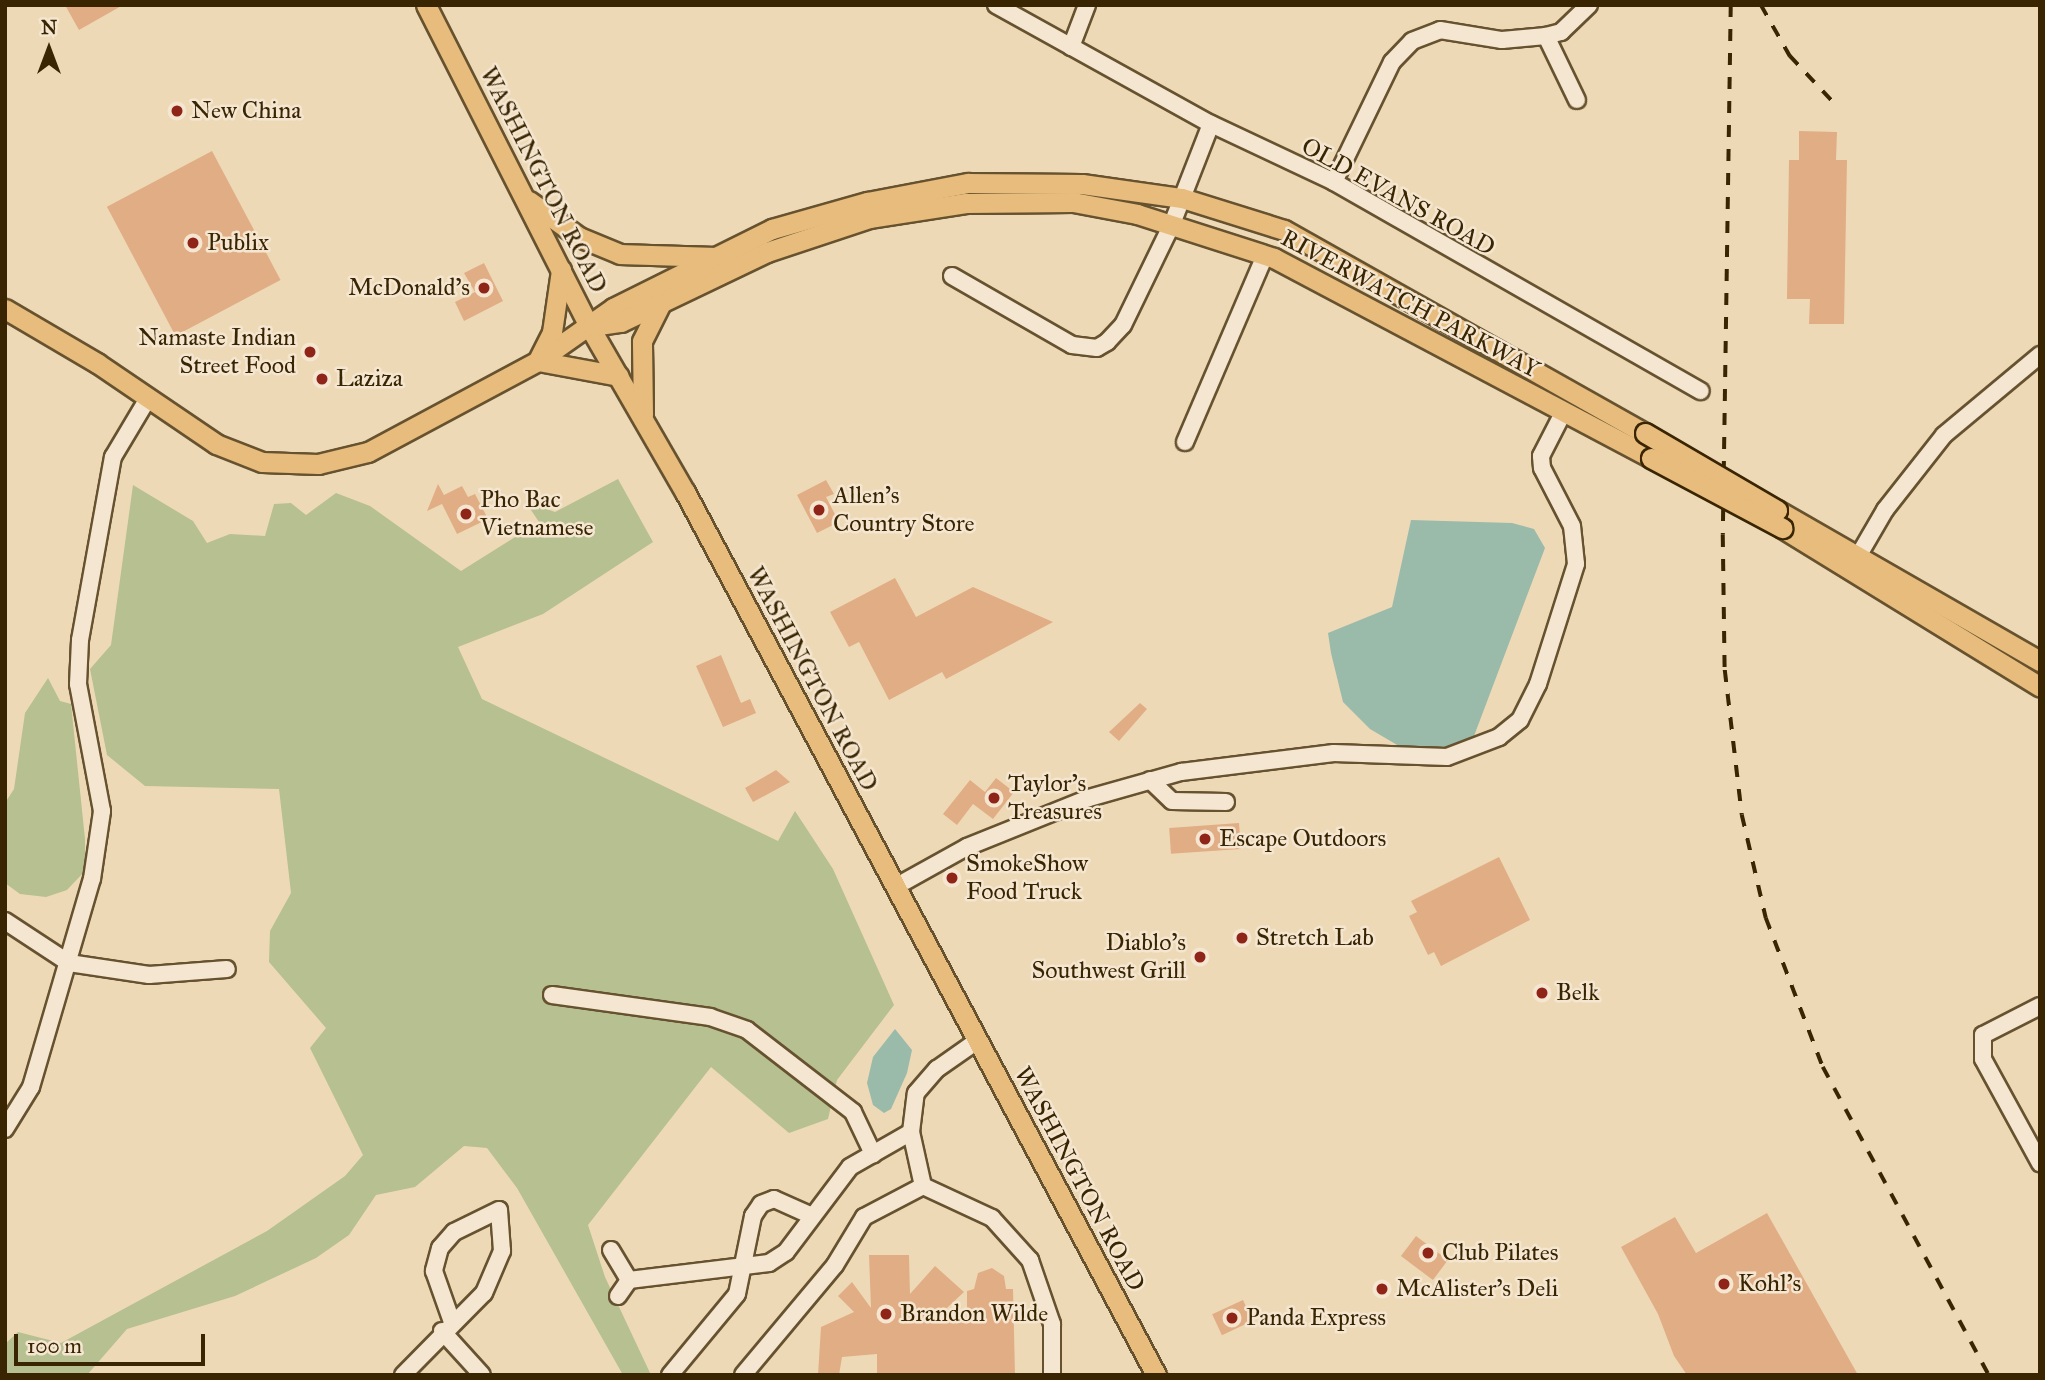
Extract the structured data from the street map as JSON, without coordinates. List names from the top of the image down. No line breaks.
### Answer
{"streets":{"main road":["WASHINGTON ROAD","RIVERWATCH PARKWAY"],"street":["OLD EVANS ROAD"]},"crossings":[["WASHINGTON ROAD","RIVERWATCH PARKWAY"]],"places":["New China","Publix","McDonald's","Namaste Indian Street Food","Laziza","Allen's Country Store","Pho Bac Vietnamese","Taylor's Treasures","Escape Outdoors","SmokeShow Food Truck","Stretch Lab","Diablo's Southwest Grill","Belk","Club Pilates","Kohl's","McAlister's Deli","Brandon Wilde","Panda Express"],"scale_bar":"100 m","north":"top"}
